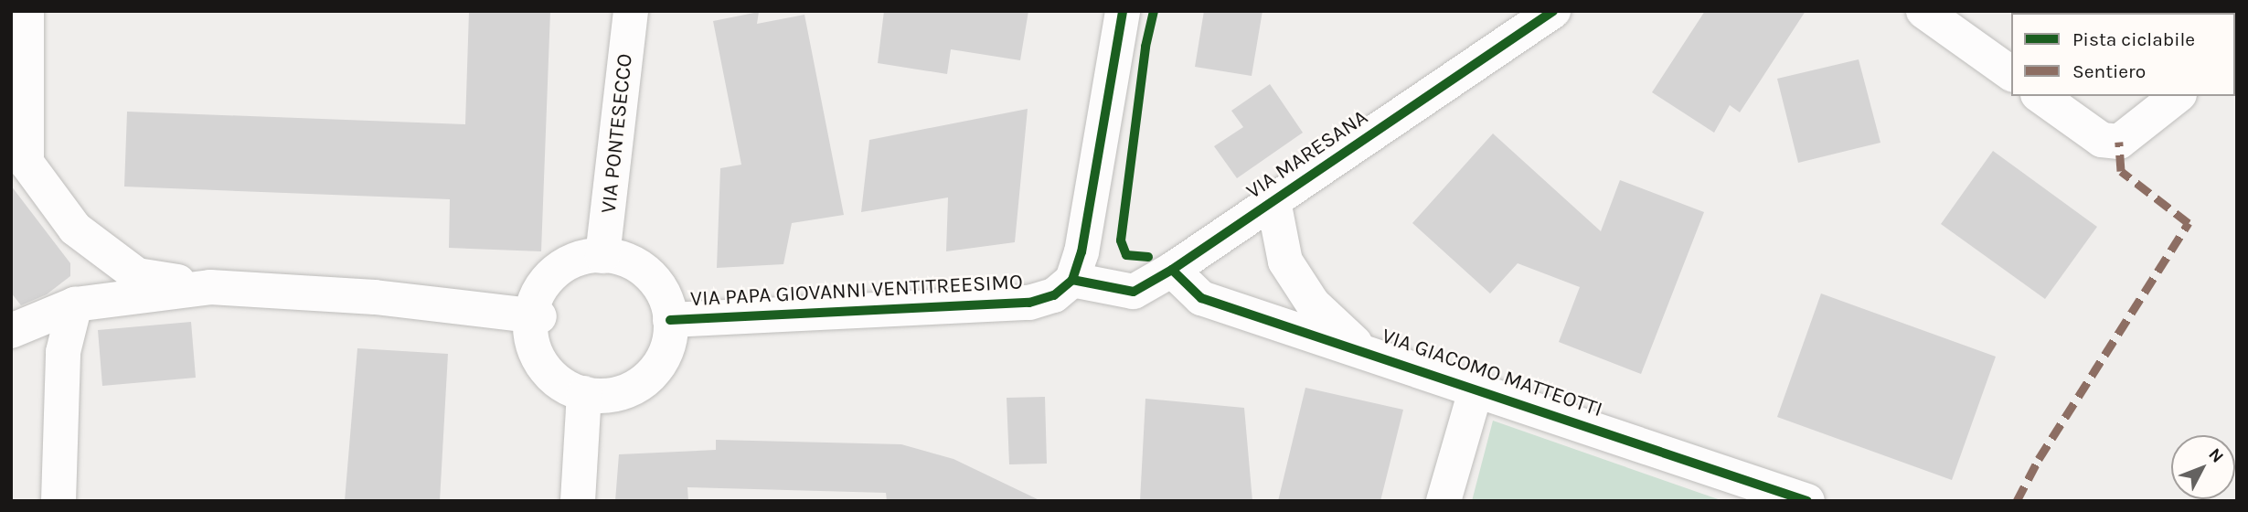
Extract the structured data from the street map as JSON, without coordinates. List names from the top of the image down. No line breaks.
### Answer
{"streets":{"street":["VIA PONTESECCO","VIA MARESANA","VIA PAPA GIOVANNI VENTITREESIMO","VIA GIACOMO MATTEOTTI"]},"crossings":[["VIA PONTESECCO","VIA PAPA GIOVANNI VENTITREESIMO"],["VIA MARESANA","VIA PAPA GIOVANNI VENTITREESIMO"],["VIA MARESANA","VIA GIACOMO MATTEOTTI"]],"legend":["Pista ciclabile","Sentiero"],"north":"top right"}
